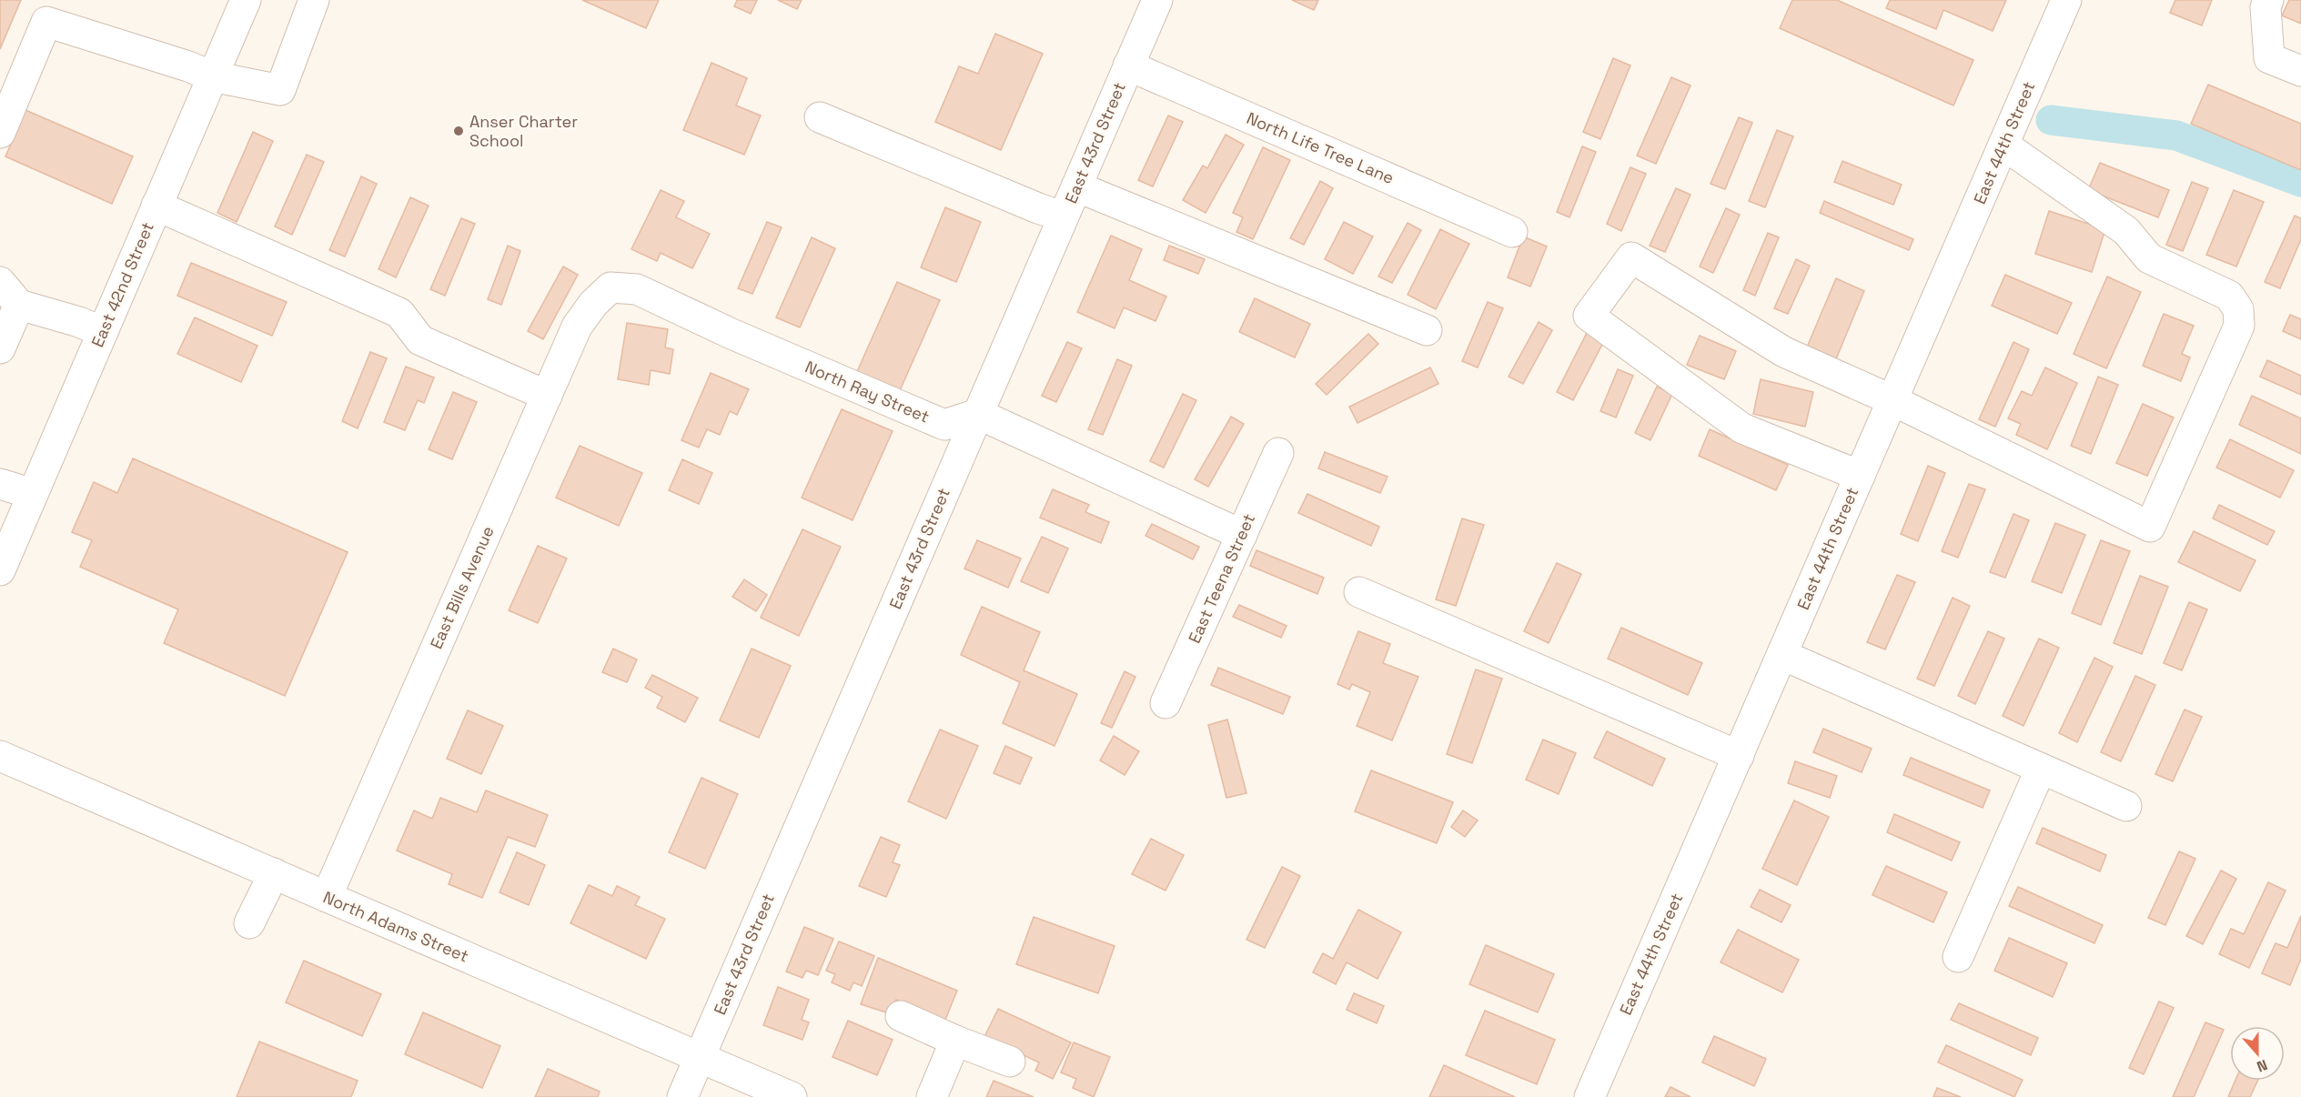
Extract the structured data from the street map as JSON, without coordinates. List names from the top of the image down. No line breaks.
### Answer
{"streets":{"street":["East 43rd Street","East 44th Street","North Life Tree Lane","East 42nd Street","North Ray Street","East Teena Street","East Bills Avenue","North Adams Street"]},"crossings":[["East 43rd Street","North Life Tree Lane"],["East 43rd Street","North Ray Street"],["East 43rd Street","North Adams Street"],["North Ray Street","East Bills Avenue"],["East Bills Avenue","North Adams Street"]],"places":["Anser Charter School"],"north":"bottom"}
